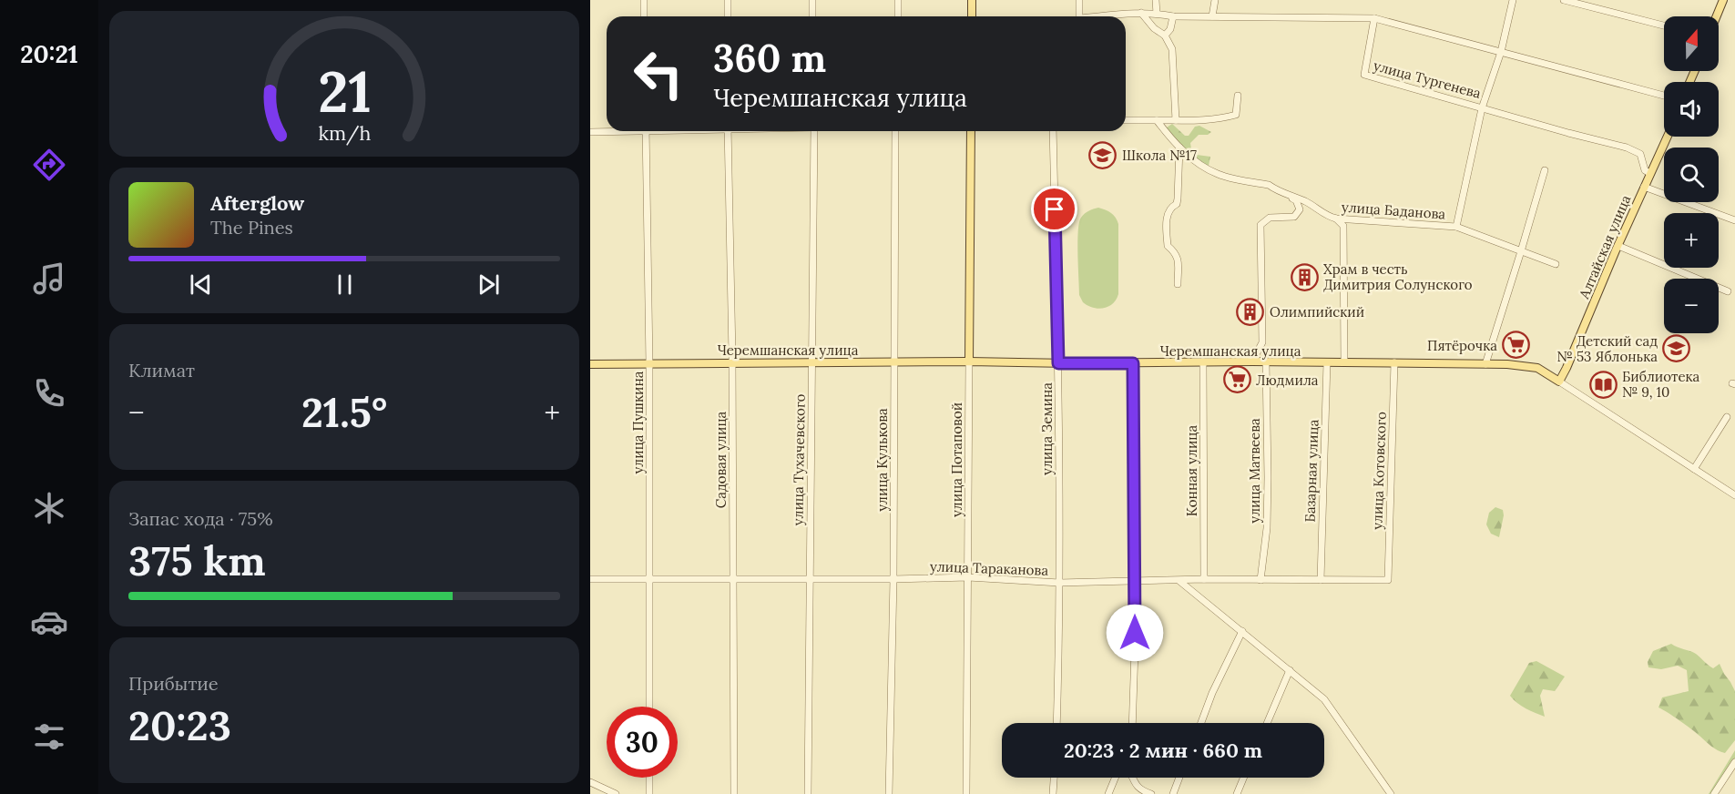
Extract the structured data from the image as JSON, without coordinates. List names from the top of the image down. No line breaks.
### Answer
{"streets":{"main road":["Алтайская улица","Черемшанская улица","улица Потаповой"],"street":["улица Тургенева","улица Баданова","улица Пушкина","улица Земина","Садовая улица","улица Тухачевского","улица Кулькова","Конная улица","улица Матвеева","Базарная улица","улица Котовского","улица Тараканова"]},"crossings":[["Алтайская улица","Черемшанская улица"],["Черемшанская улица","улица Пушкина"],["Черемшанская улица","улица Земина"],["Черемшанская улица","Садовая улица"],["Черемшанская улица","улица Тухачевского"],["Черемшанская улица","улица Кулькова"],["Черемшанская улица","улица Потаповой"],["Черемшанская улица","Конная улица"],["Черемшанская улица","улица Матвеева"],["Черемшанская улица","Базарная улица"],["Черемшанская улица","улица Котовского"],["улица Пушкина","улица Тараканова"],["улица Земина","улица Тараканова"],["Садовая улица","улица Тараканова"],["улица Тухачевского","улица Тараканова"],["улица Кулькова","улица Тараканова"],["улица Потаповой","улица Тараканова"],["Конная улица","улица Тараканова"],["улица Матвеева","улица Тараканова"],["Базарная улица","улица Тараканова"],["улица Котовского","улица Тараканова"]],"places":{"school or university":["Школа №17","Детский сад № 53 Яблонька"],"building":["Храм в честь Димитрия Солунского","Олимпийский"],"supermarket":["Пятёрочка","Людмила"],"library":["Библиотека № 9, 10"]},"north":"top","page":{"tabs":"20:21","map_buttons":["+","−"],"turn":["360 m","Черемшанская улица"],"song":["Afterglow","The Pines"],"tile":["Климат",["Запас хода · 75%","375 km"],["Прибытие","20:23"]],"heat":["−","21.5°","+"],"limit":"30","trip":"20:23 · 2 мин · 660 m","gauge":["21","km/h"]}}
